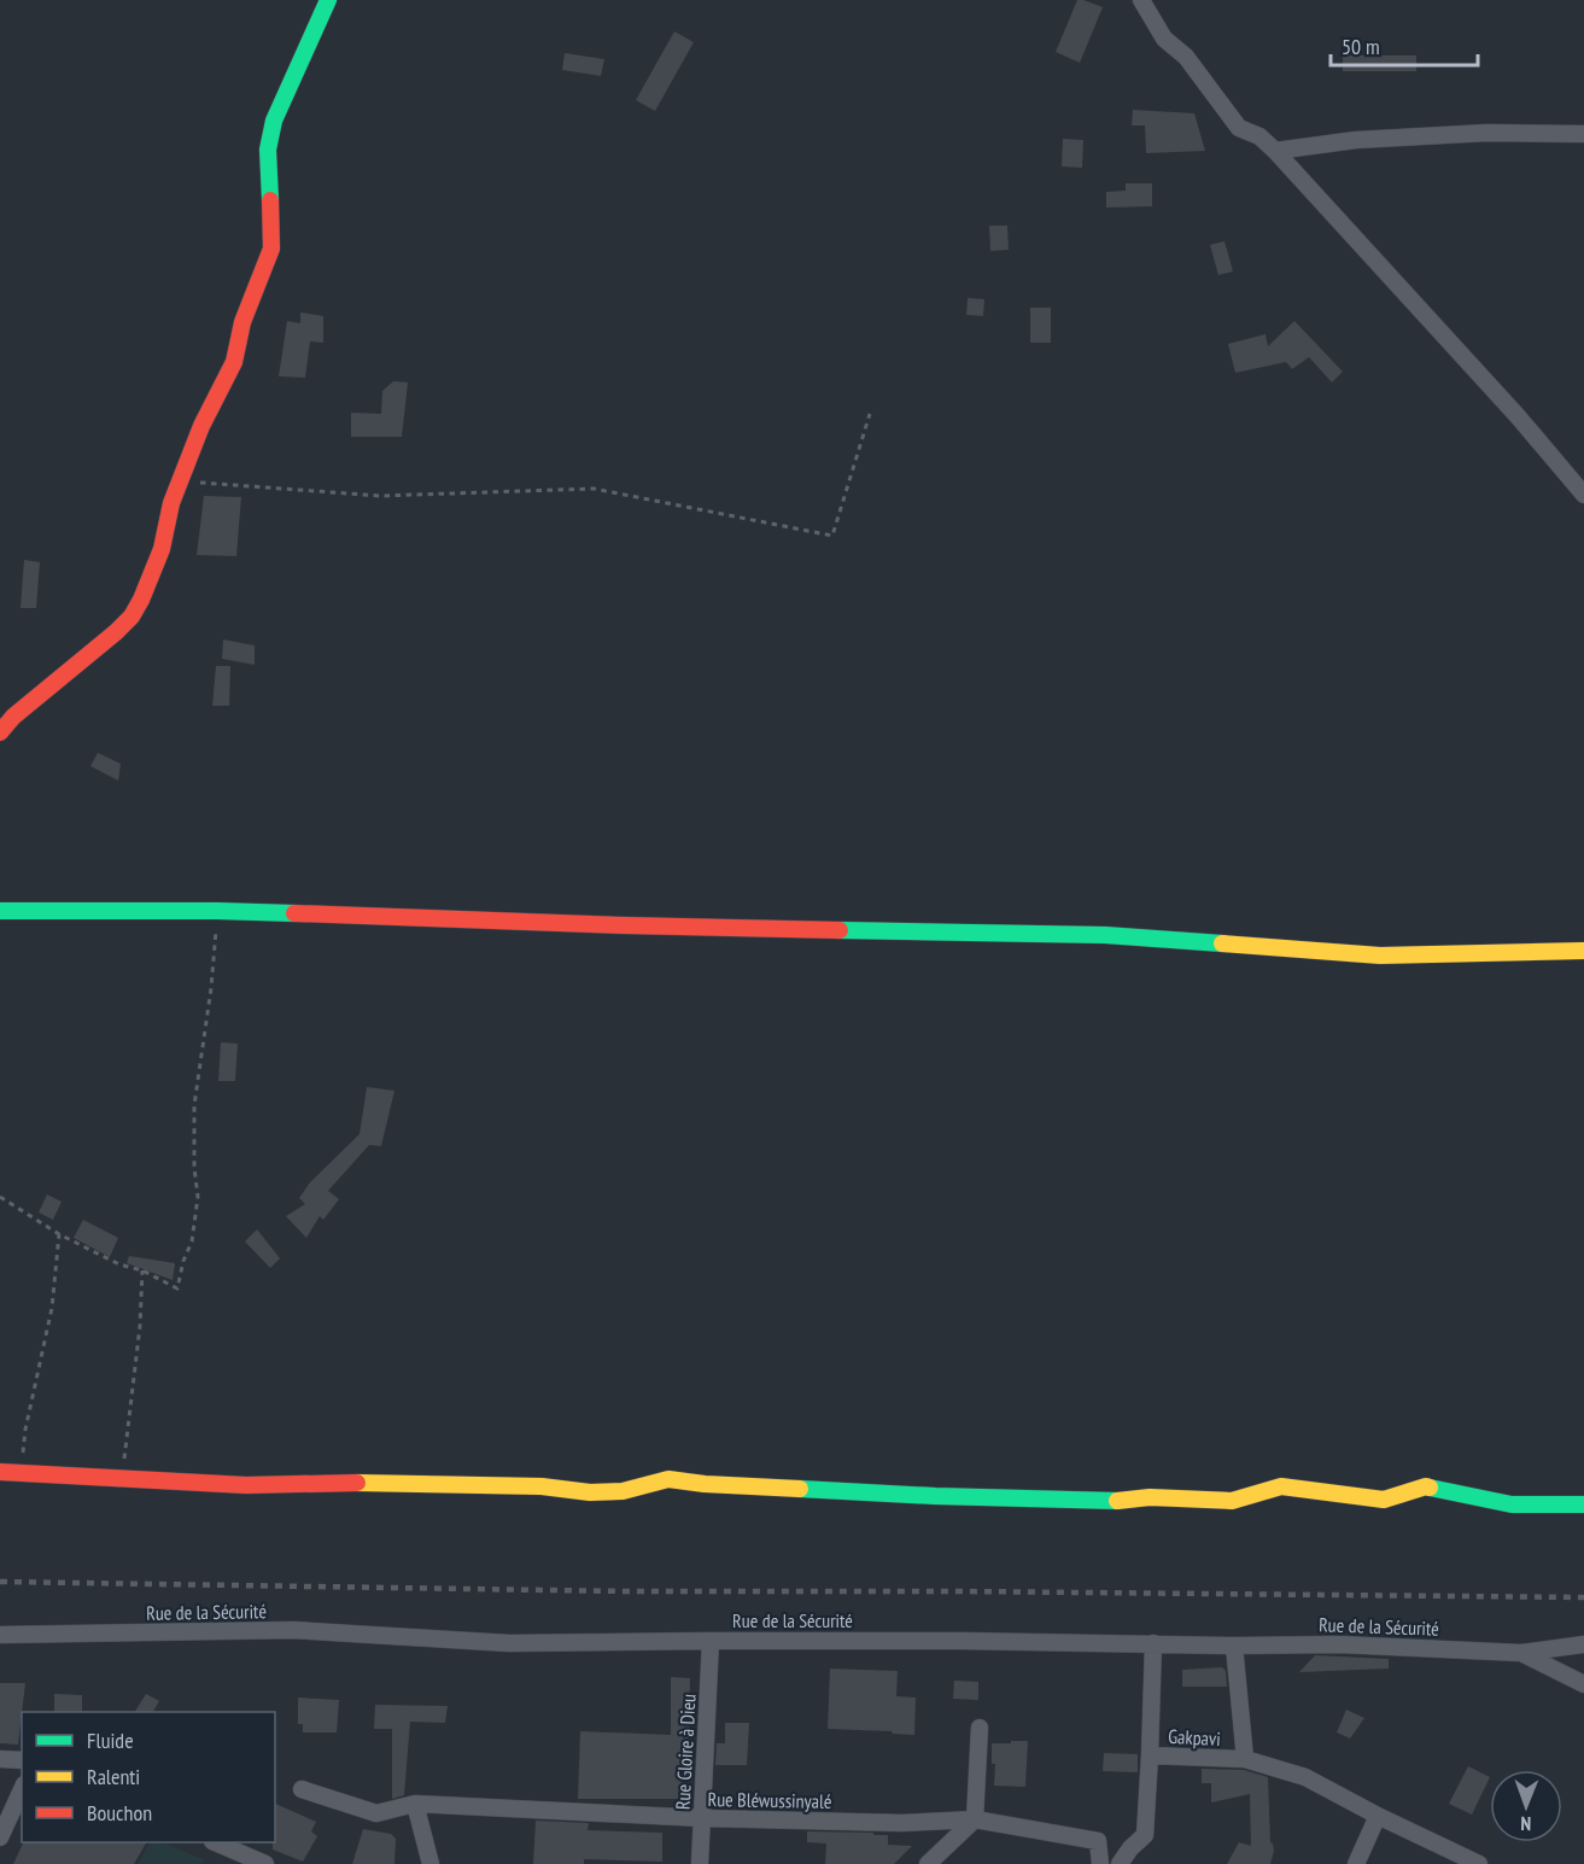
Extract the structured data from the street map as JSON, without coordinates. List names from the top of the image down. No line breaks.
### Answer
{"streets":{"street":["Rue de la Sécurité","Gakpavi","Rue Gloire à Dieu","Rue Bléwussinyalé"]},"crossings":[["Rue de la Sécurité","Gakpavi"],["Rue de la Sécurité","Rue Gloire à Dieu"],["Rue Gloire à Dieu","Rue Bléwussinyalé"]],"legend":["Fluide","Ralenti","Bouchon"],"scale_bar":"50 m","north":"bottom"}
